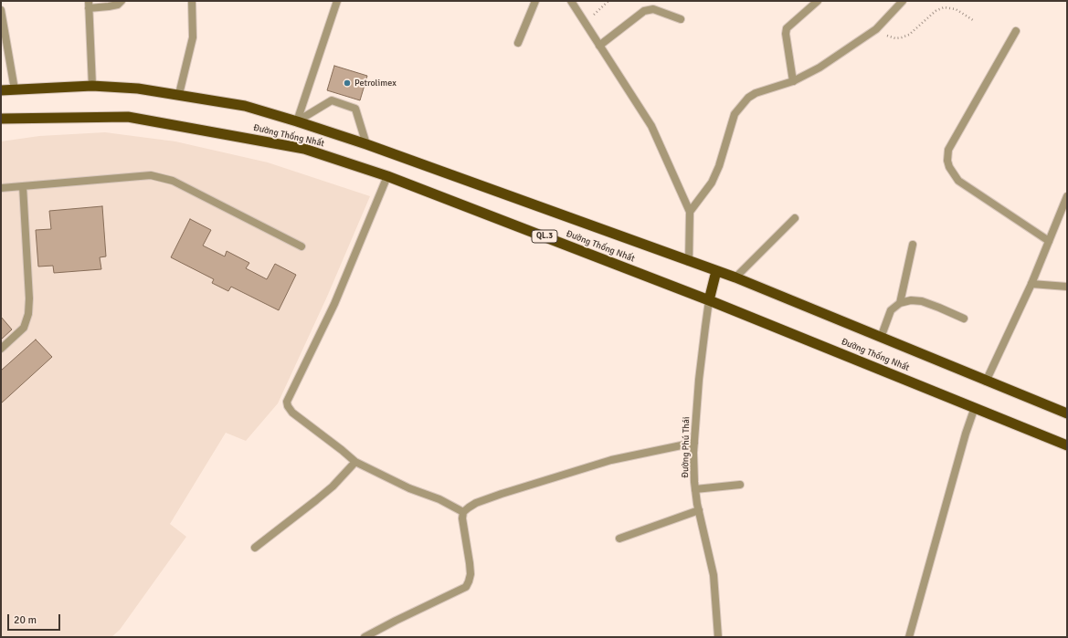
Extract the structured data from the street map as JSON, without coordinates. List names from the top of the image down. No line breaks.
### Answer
{"streets":{"highway":["Đường Thống Nhất","QL.3"],"street":["Đường Phú Thái"]},"crossings":[["Đường Thống Nhất","Đường Phú Thái"]],"places":["Petrolimex"],"scale_bar":"20 m"}
